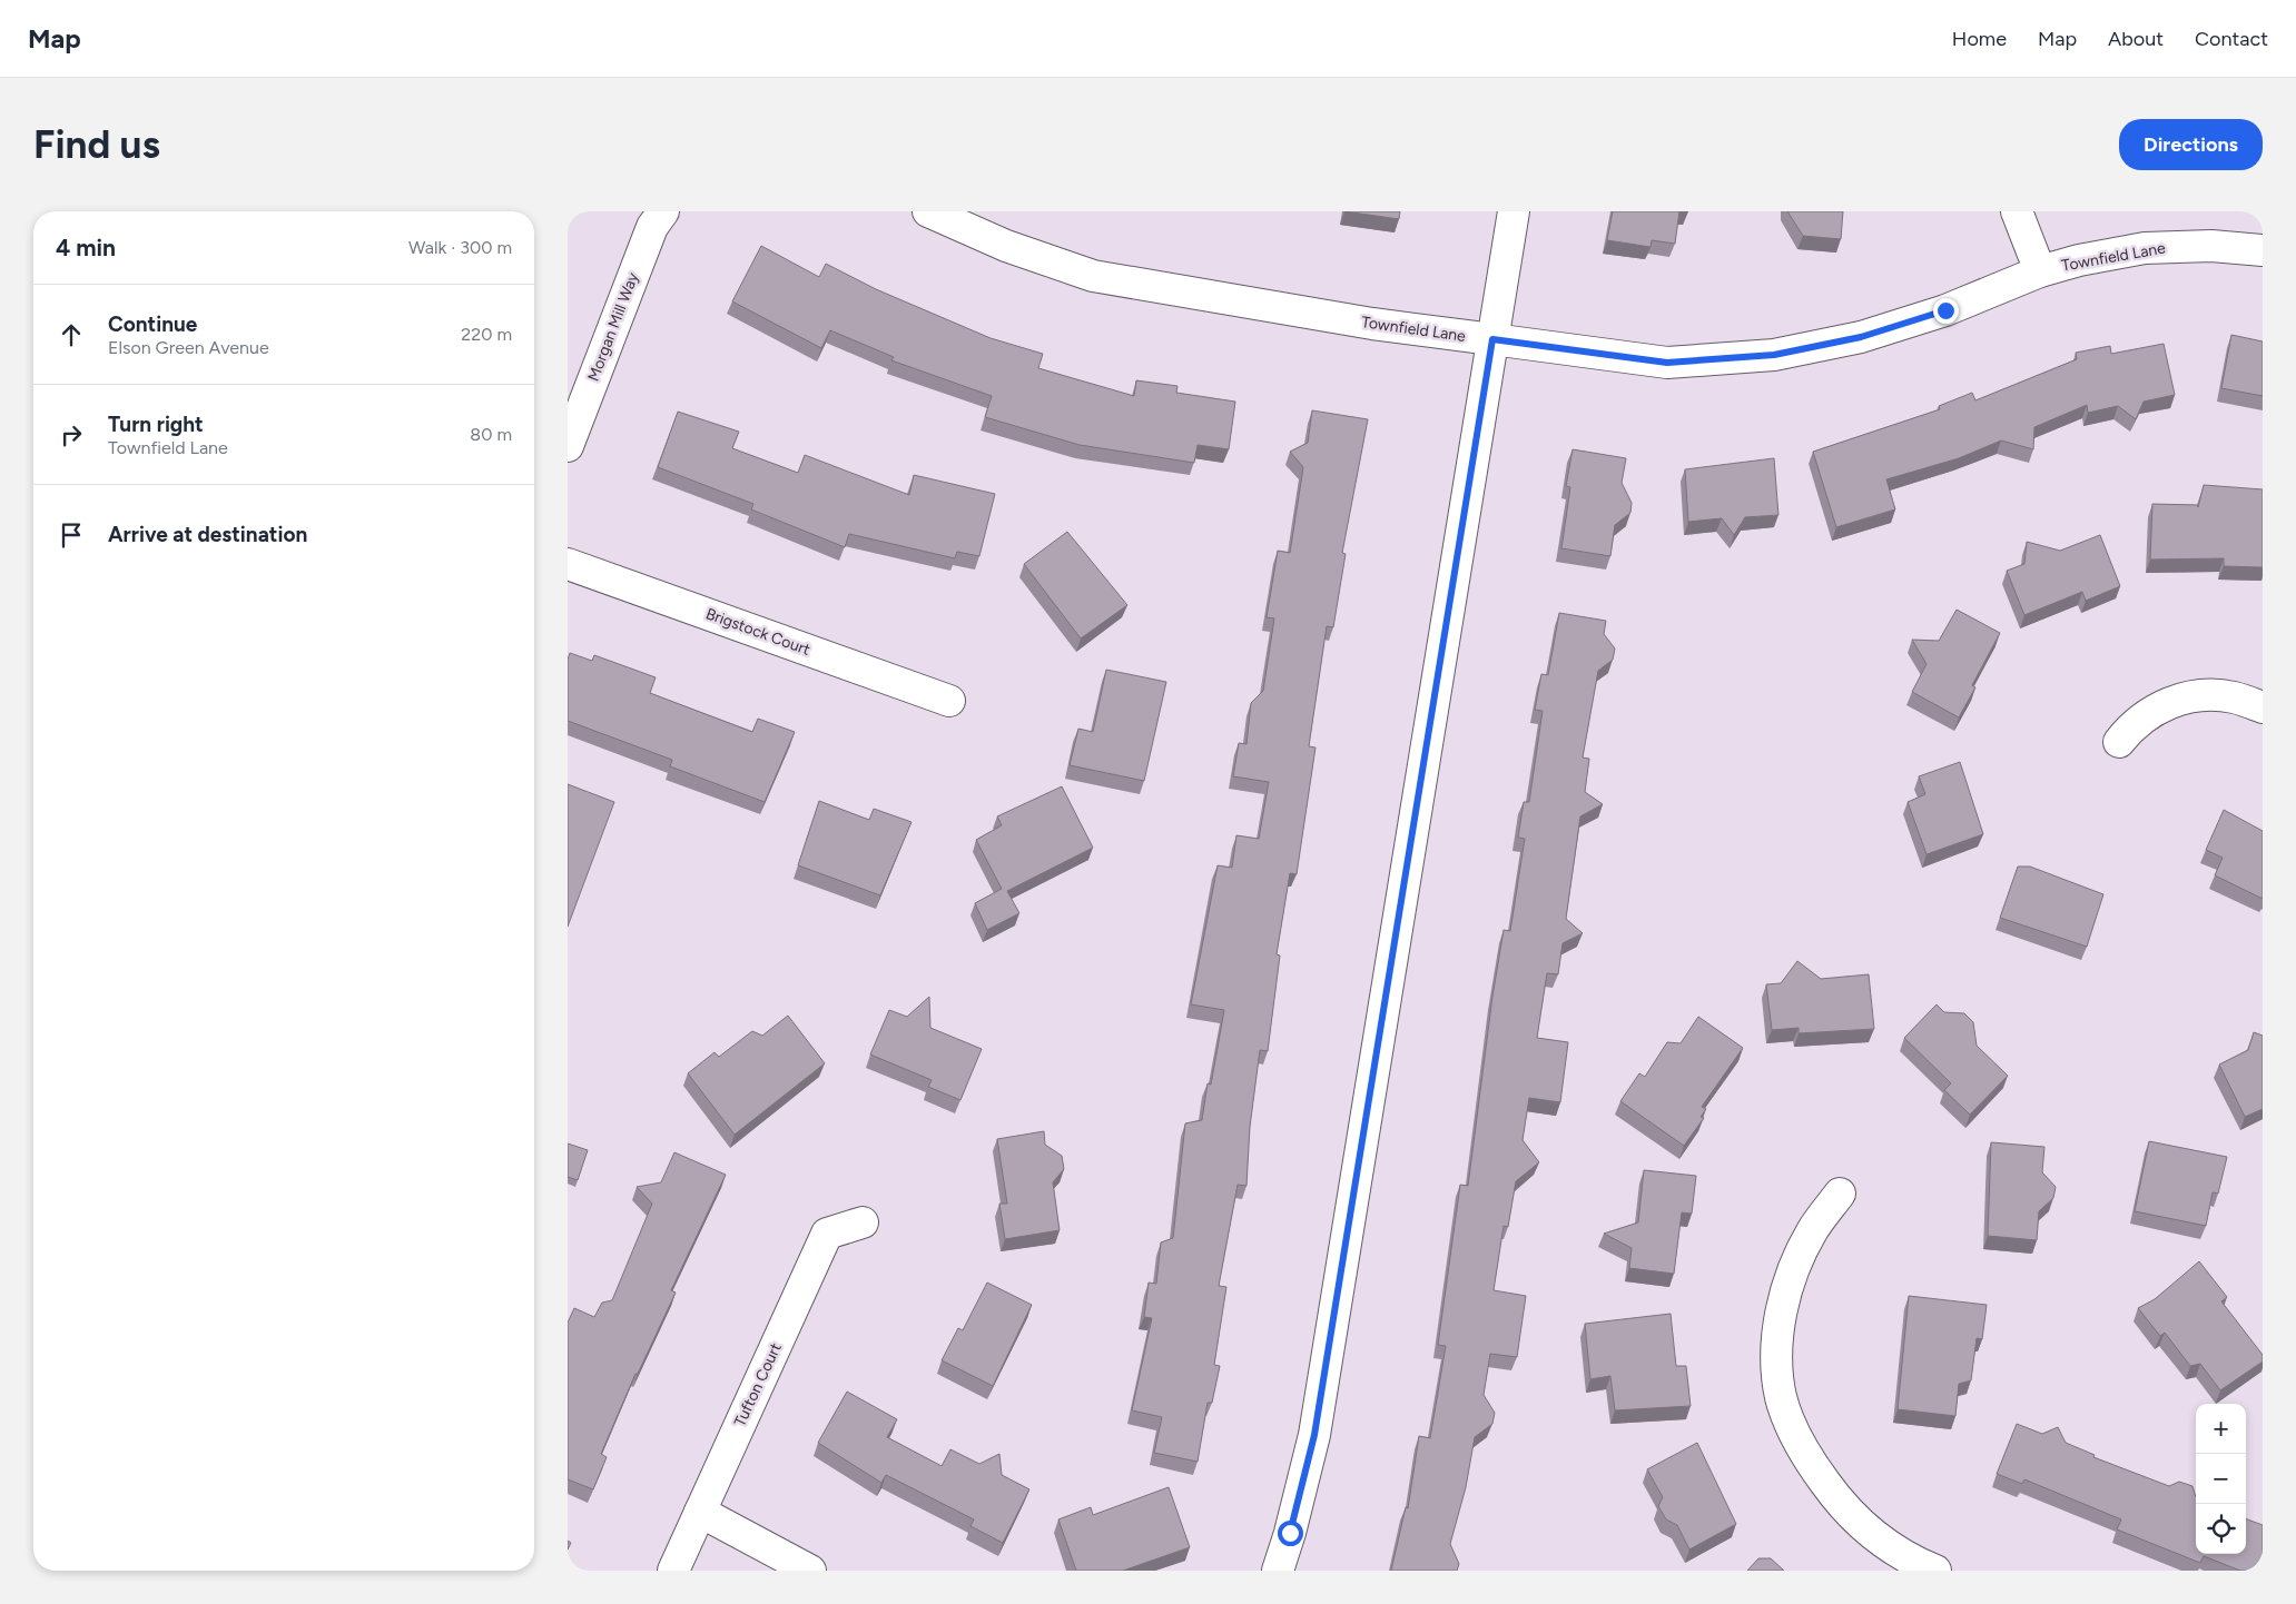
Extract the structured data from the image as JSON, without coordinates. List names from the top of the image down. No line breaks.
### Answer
{"streets":{"street":["Townfield Lane","Morgan Mill Way","Brigstock Court","Tufton Court"]},"page":{"header":"Map","nav":["Home","Map","About","Contact"],"buttons":"Directions","title":"Find us","heading":["4 min","Walk · 300 m"],"list":[["Continue","Elson Green Avenue","220 m"],["Turn right","Townfield Lane","80 m"],"Arrive at destination"],"map_buttons":["+","−"]}}
